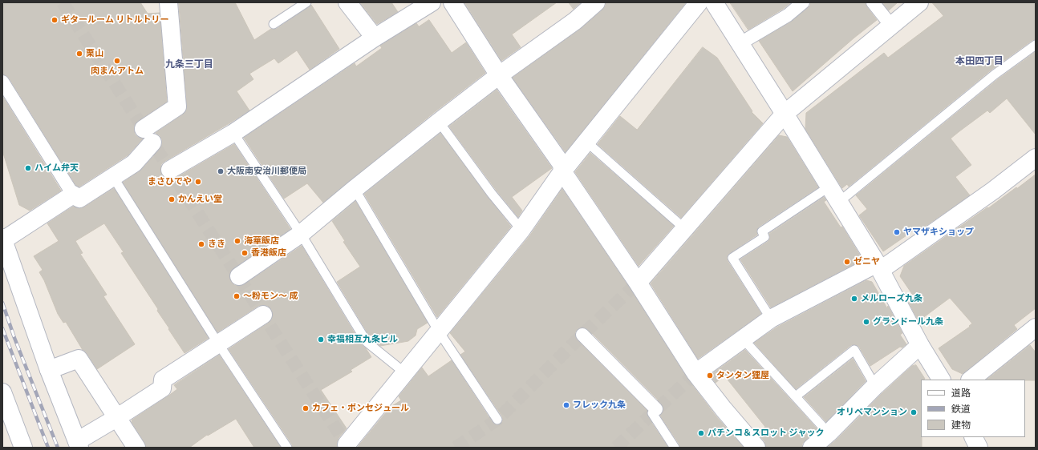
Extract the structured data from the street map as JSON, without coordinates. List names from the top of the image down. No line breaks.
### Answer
{"districts":["本田四丁目","九条三丁目"],"places":["ギタールーム リトルトリー","栗山","肉まんアトム","ハイム弁天","大阪南安治川郵便局","まさひでや","かんえい堂","ヤマザキショップ","海華飯店","きき","香港飯店","ゼニヤ","～粉モン～ 成","メルローズ九条","グランドール九条","幸福相互九条ビル","タンタン狸屋","フレック九条","カフェ・ボンセジュール","オリベマンション","パチンコ＆スロット ジャック"],"legend":["道路","鉄道","建物"]}
